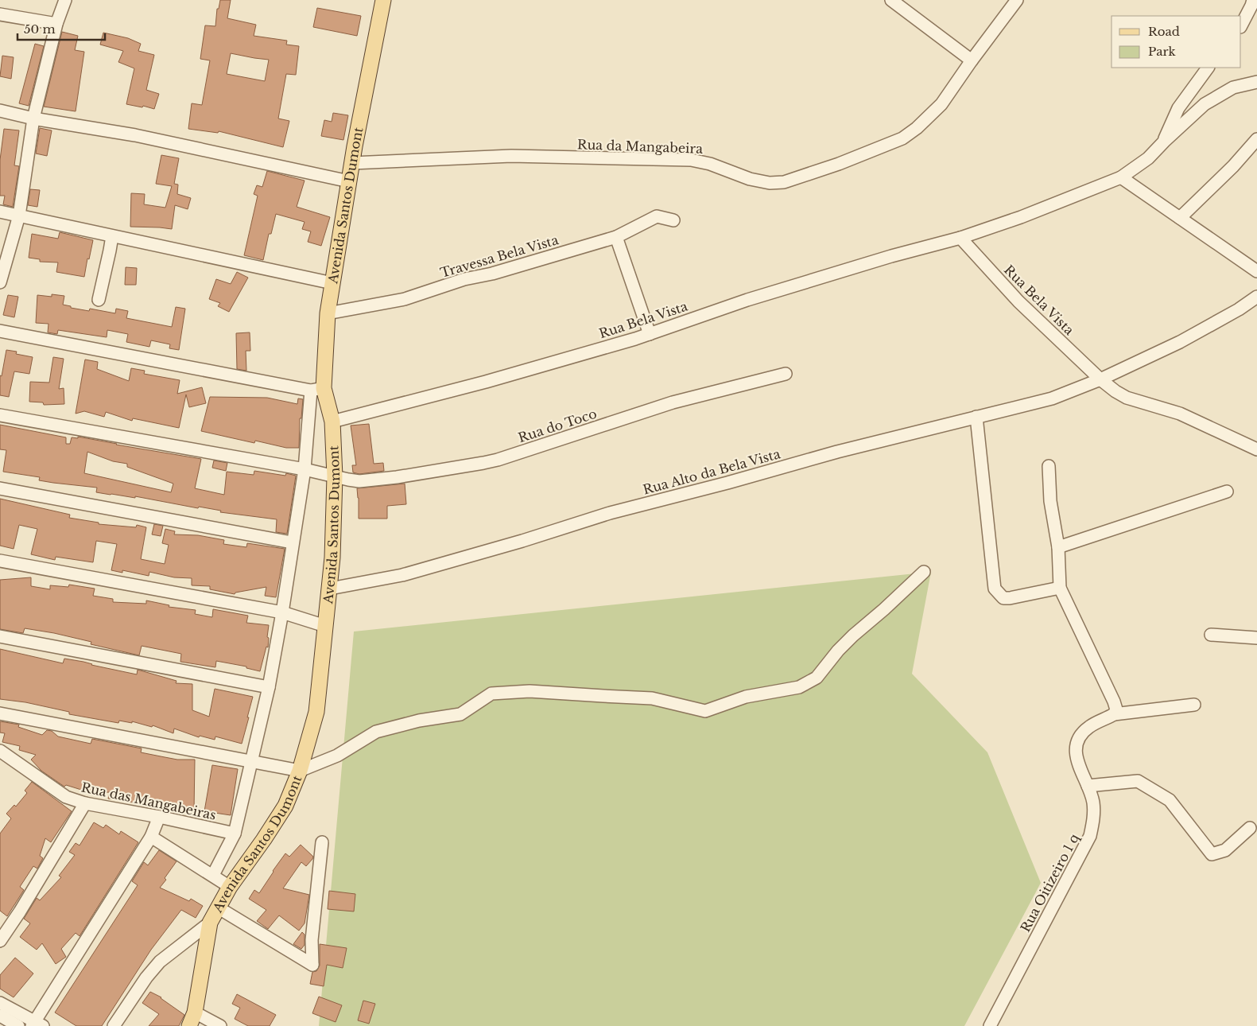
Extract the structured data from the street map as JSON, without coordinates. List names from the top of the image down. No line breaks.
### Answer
{"streets":{"main road":["Avenida Santos Dumont"],"street":["Rua da Mangabeira","Travessa Bela Vista","Rua Bela Vista","Rua do Toco","Rua Alto da Bela Vista","Rua das Mangabeiras","Rua Oitizeiro 1 q"]},"crossings":[["Rua da Mangabeira","Avenida Santos Dumont"],["Avenida Santos Dumont","Travessa Bela Vista"],["Avenida Santos Dumont","Rua Bela Vista"],["Avenida Santos Dumont","Rua do Toco"],["Avenida Santos Dumont","Rua Alto da Bela Vista"],["Rua Bela Vista","Rua Alto da Bela Vista"]],"legend":["Road","Park"],"scale_bar":"50 m"}
